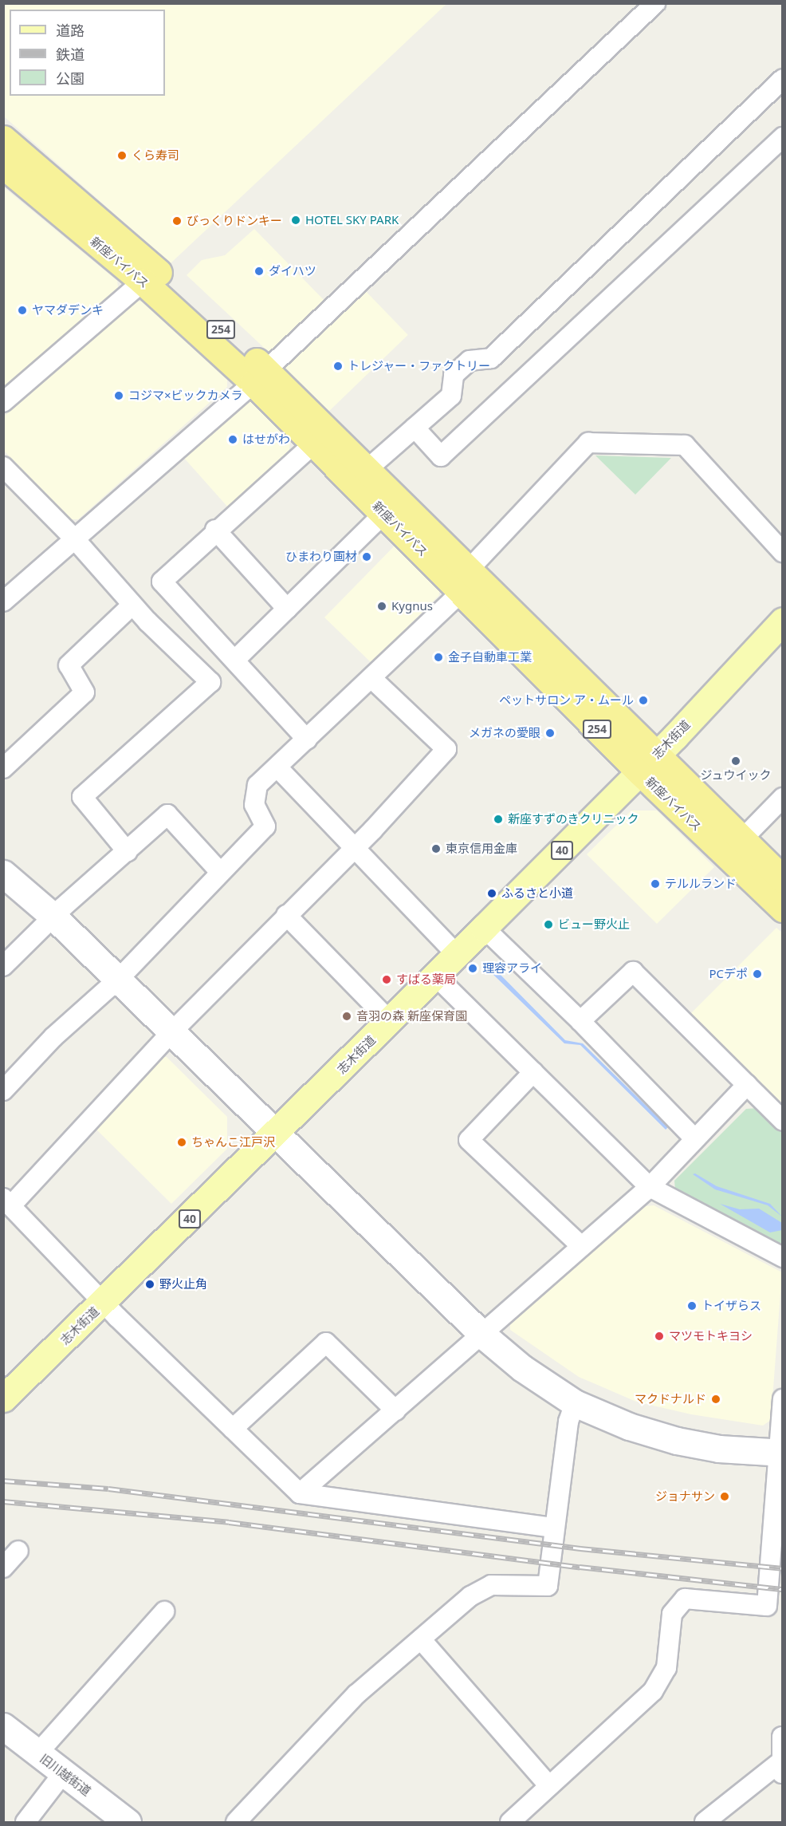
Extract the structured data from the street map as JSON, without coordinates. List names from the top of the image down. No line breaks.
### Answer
{"streets":{"highway":["新座バイパス","254"],"main road":["志木街道","40"],"street":["旧川越街道"]},"crossings":[["新座バイパス","志木街道"]],"places":["くら寿司","HOTEL SKY PARK","びっくりドンキー","ダイハツ","ヤマダデンキ","トレジャー・ファクトリー","コジマ×ビックカメラ","はせがわ","ひまわり画材","Kygnus","金子自動車工業","ペットサロン ア・ムール","メガネの愛眼","ジュウイック","新座すずのきクリニック","東京信用金庫","テルルランド","ふるさと小道","ビュー野火止","理容アライ","PCデポ","すばる薬局","音羽の森 新座保育園","ちゃんこ江戸沢","野火止角","トイザらス","マツモトキヨシ","マクドナルド","ジョナサン"],"legend":["道路","鉄道","公園"]}
